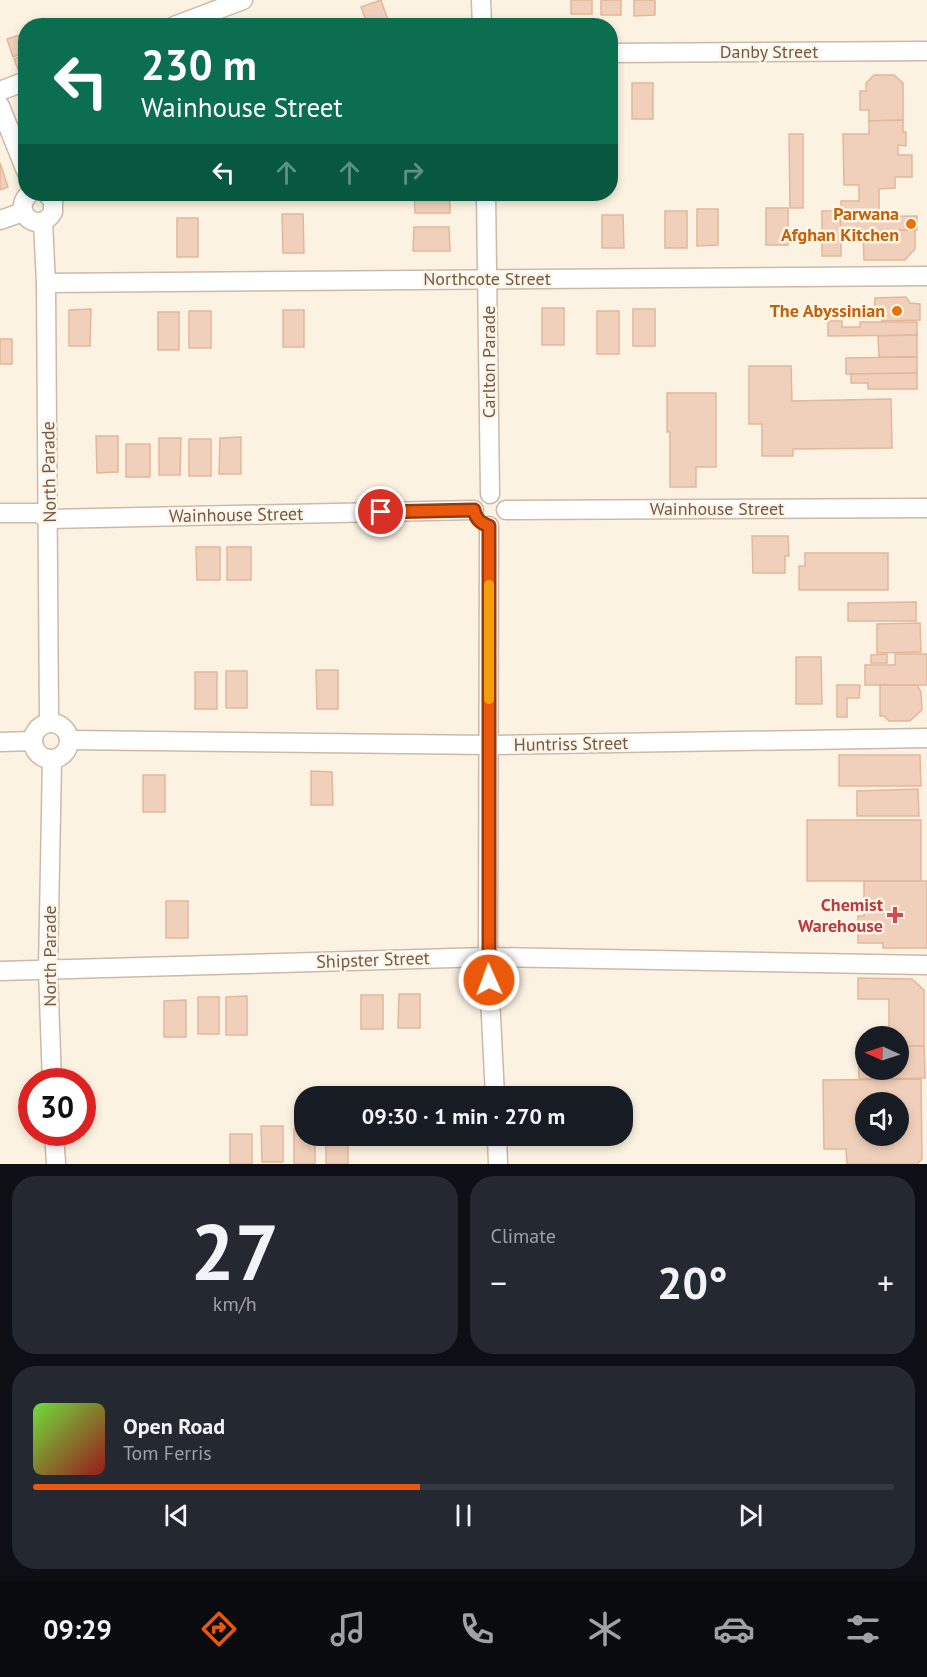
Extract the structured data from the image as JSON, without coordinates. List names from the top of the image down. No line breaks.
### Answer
{"streets":{"street":["Danby Street","Northcote Street","Carlton Parade","North Parade","Wainhouse Street","Huntriss Street","Shipster Street"]},"crossings":[["Northcote Street","Carlton Parade"],["Northcote Street","North Parade"],["Carlton Parade","Wainhouse Street"],["North Parade","Wainhouse Street"],["North Parade","Huntriss Street"],["North Parade","Shipster Street"]],"places":{"other":["Parwana Afghan Kitchen","The Abyssinian"],"health":["Chemist Warehouse"]},"north":"left","page":{"turn":["230 m","Wainhouse Street"],"limit":"30","trip":"09:30 · 1 min · 270 m","tile":[["27","km/h"],"Climate"],"heat":["−","20°","+"],"song":["Open Road","Tom Ferris"],"tabs":"09:29"}}
